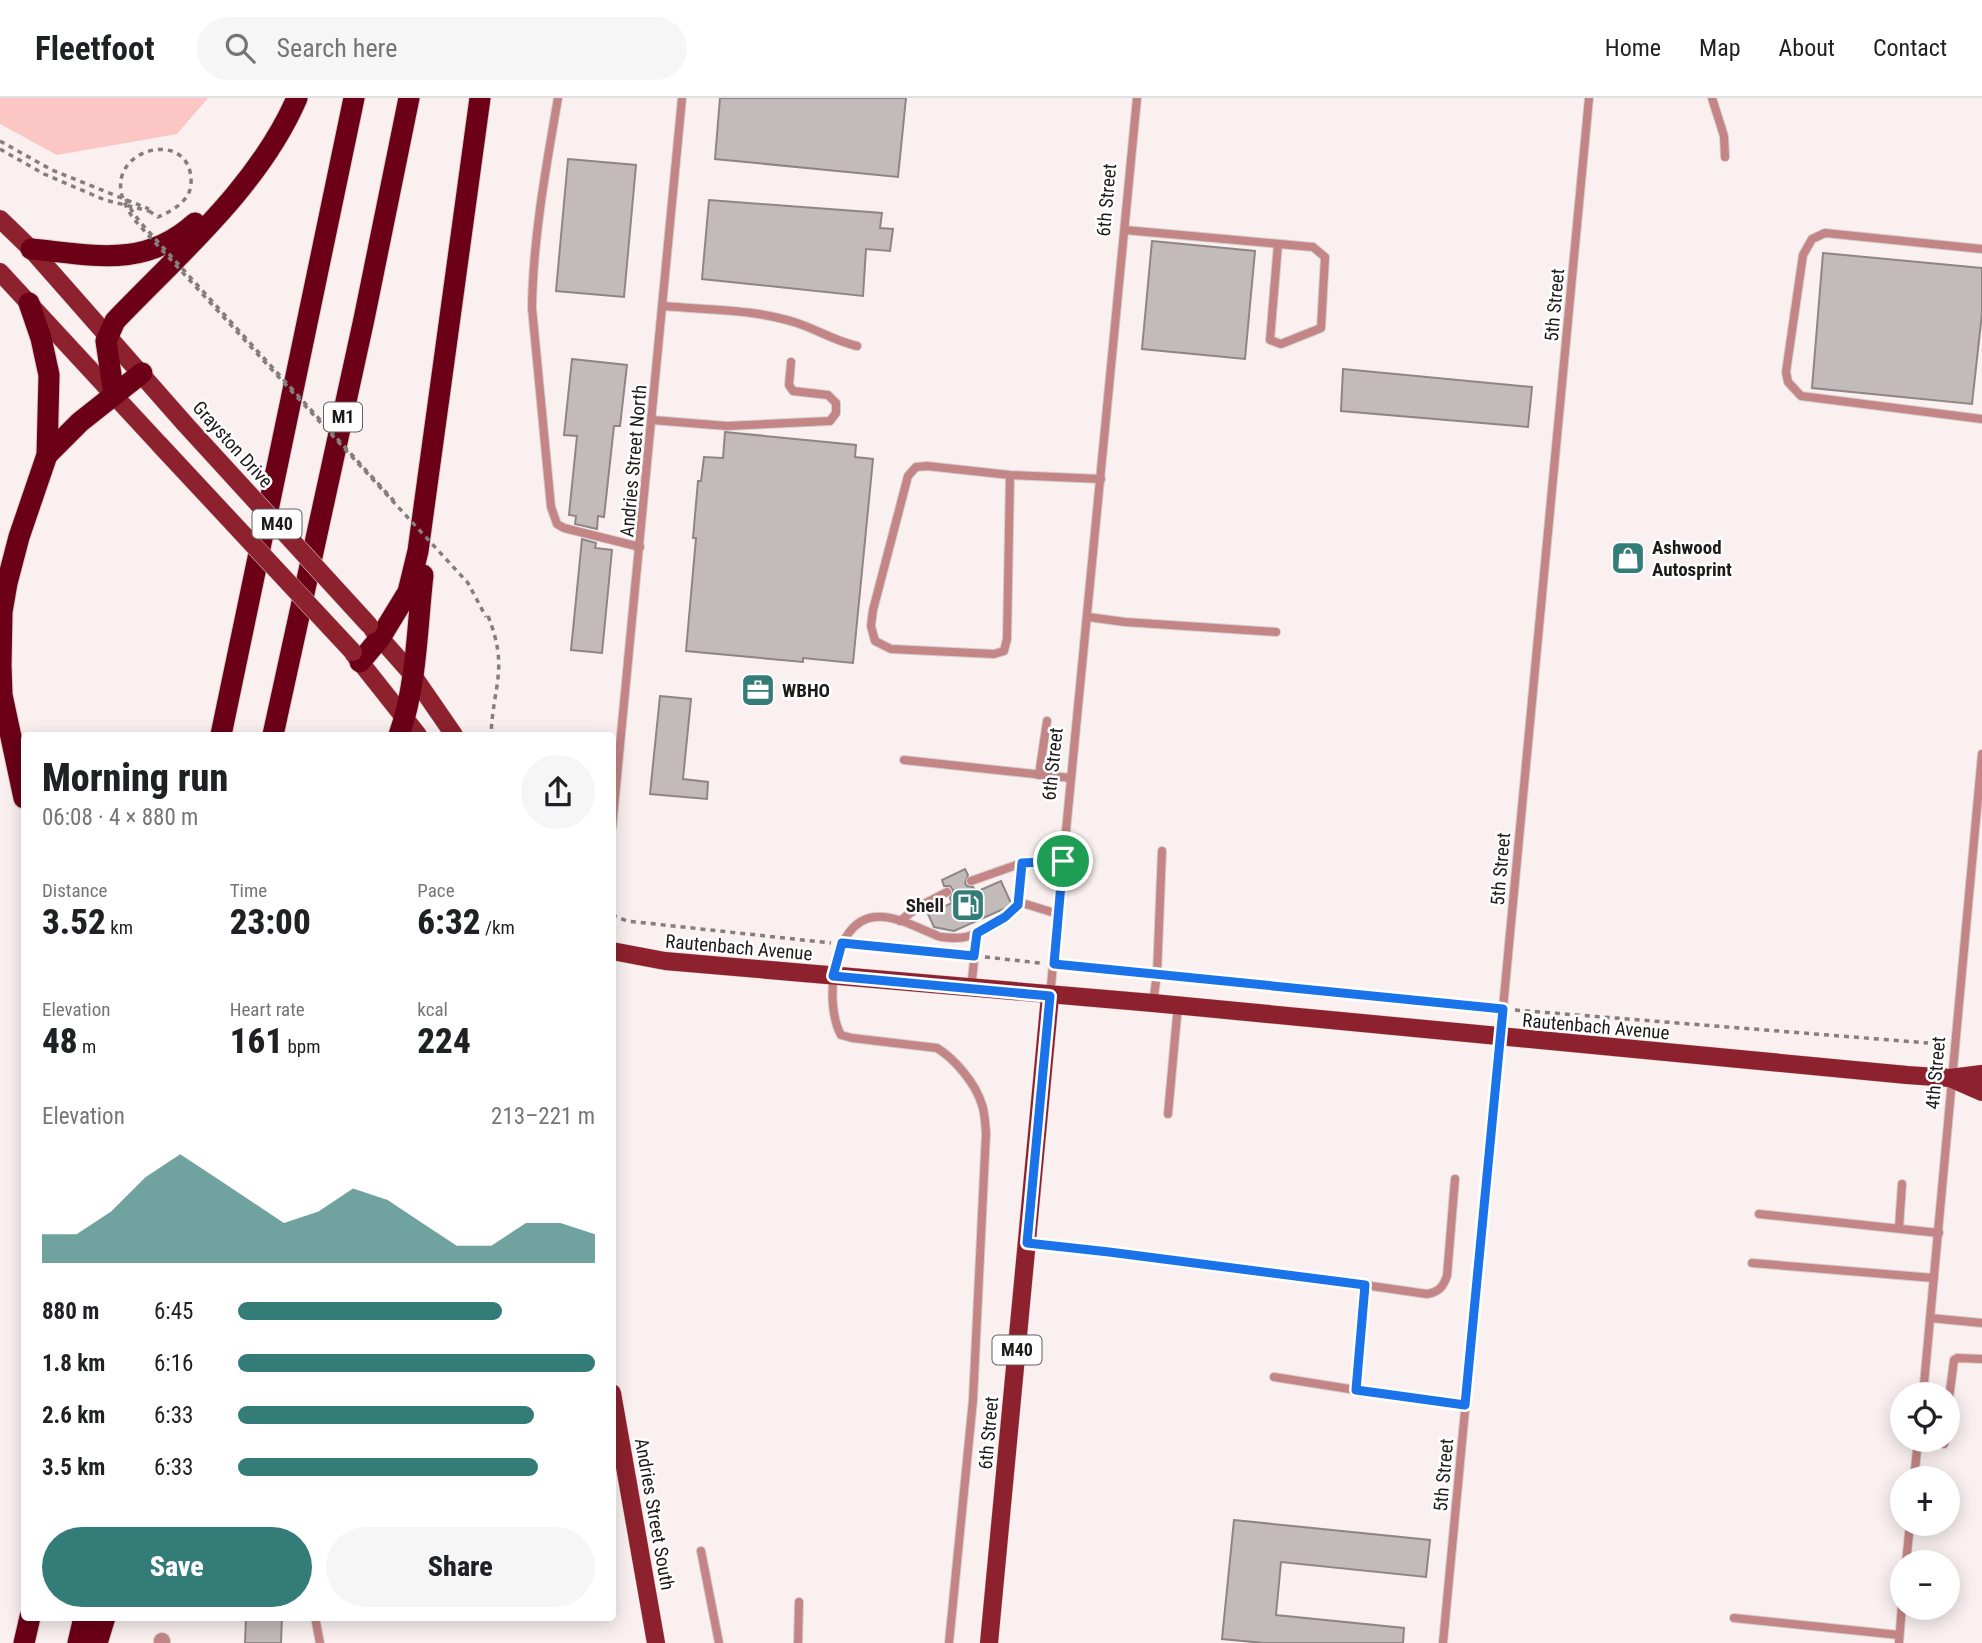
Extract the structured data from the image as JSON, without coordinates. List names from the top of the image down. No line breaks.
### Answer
{"streets":{"highway":["M1"],"main road":["6th Street","Grayston Drive","M40","Rautenbach Avenue","Andries Street South"],"lane":["5th Street","Andries Street North","4th Street"]},"crossings":[["6th Street","Rautenbach Avenue"],["5th Street","Rautenbach Avenue"],["Rautenbach Avenue","4th Street"]],"places":{"shop":["Ashwood Autosprint"],"office":["WBHO"],"fuel station":["Shell"]},"page":{"header":"Fleetfoot","search":"Search here","nav":["Home","Map","About","Contact"],"heading":["Morning run","06:08 · 4 × 880 m"],"stats":[["Distance","3.52 km"],["Time","23:00"],["Pace","6:32 /km"],["Elevation","48 m"],["Heart rate","161 bpm"],["kcal","224"]],"chart":["Elevation","213–221 m"],"list":[{"name":"880 m","note":"6:45"},{"name":"1.8 km","note":"6:16"},{"name":"2.6 km","note":"6:33"},{"name":"3.5 km","note":"6:33"}],"map_buttons":["+","−"],"buttons":["Save","Share"]}}
